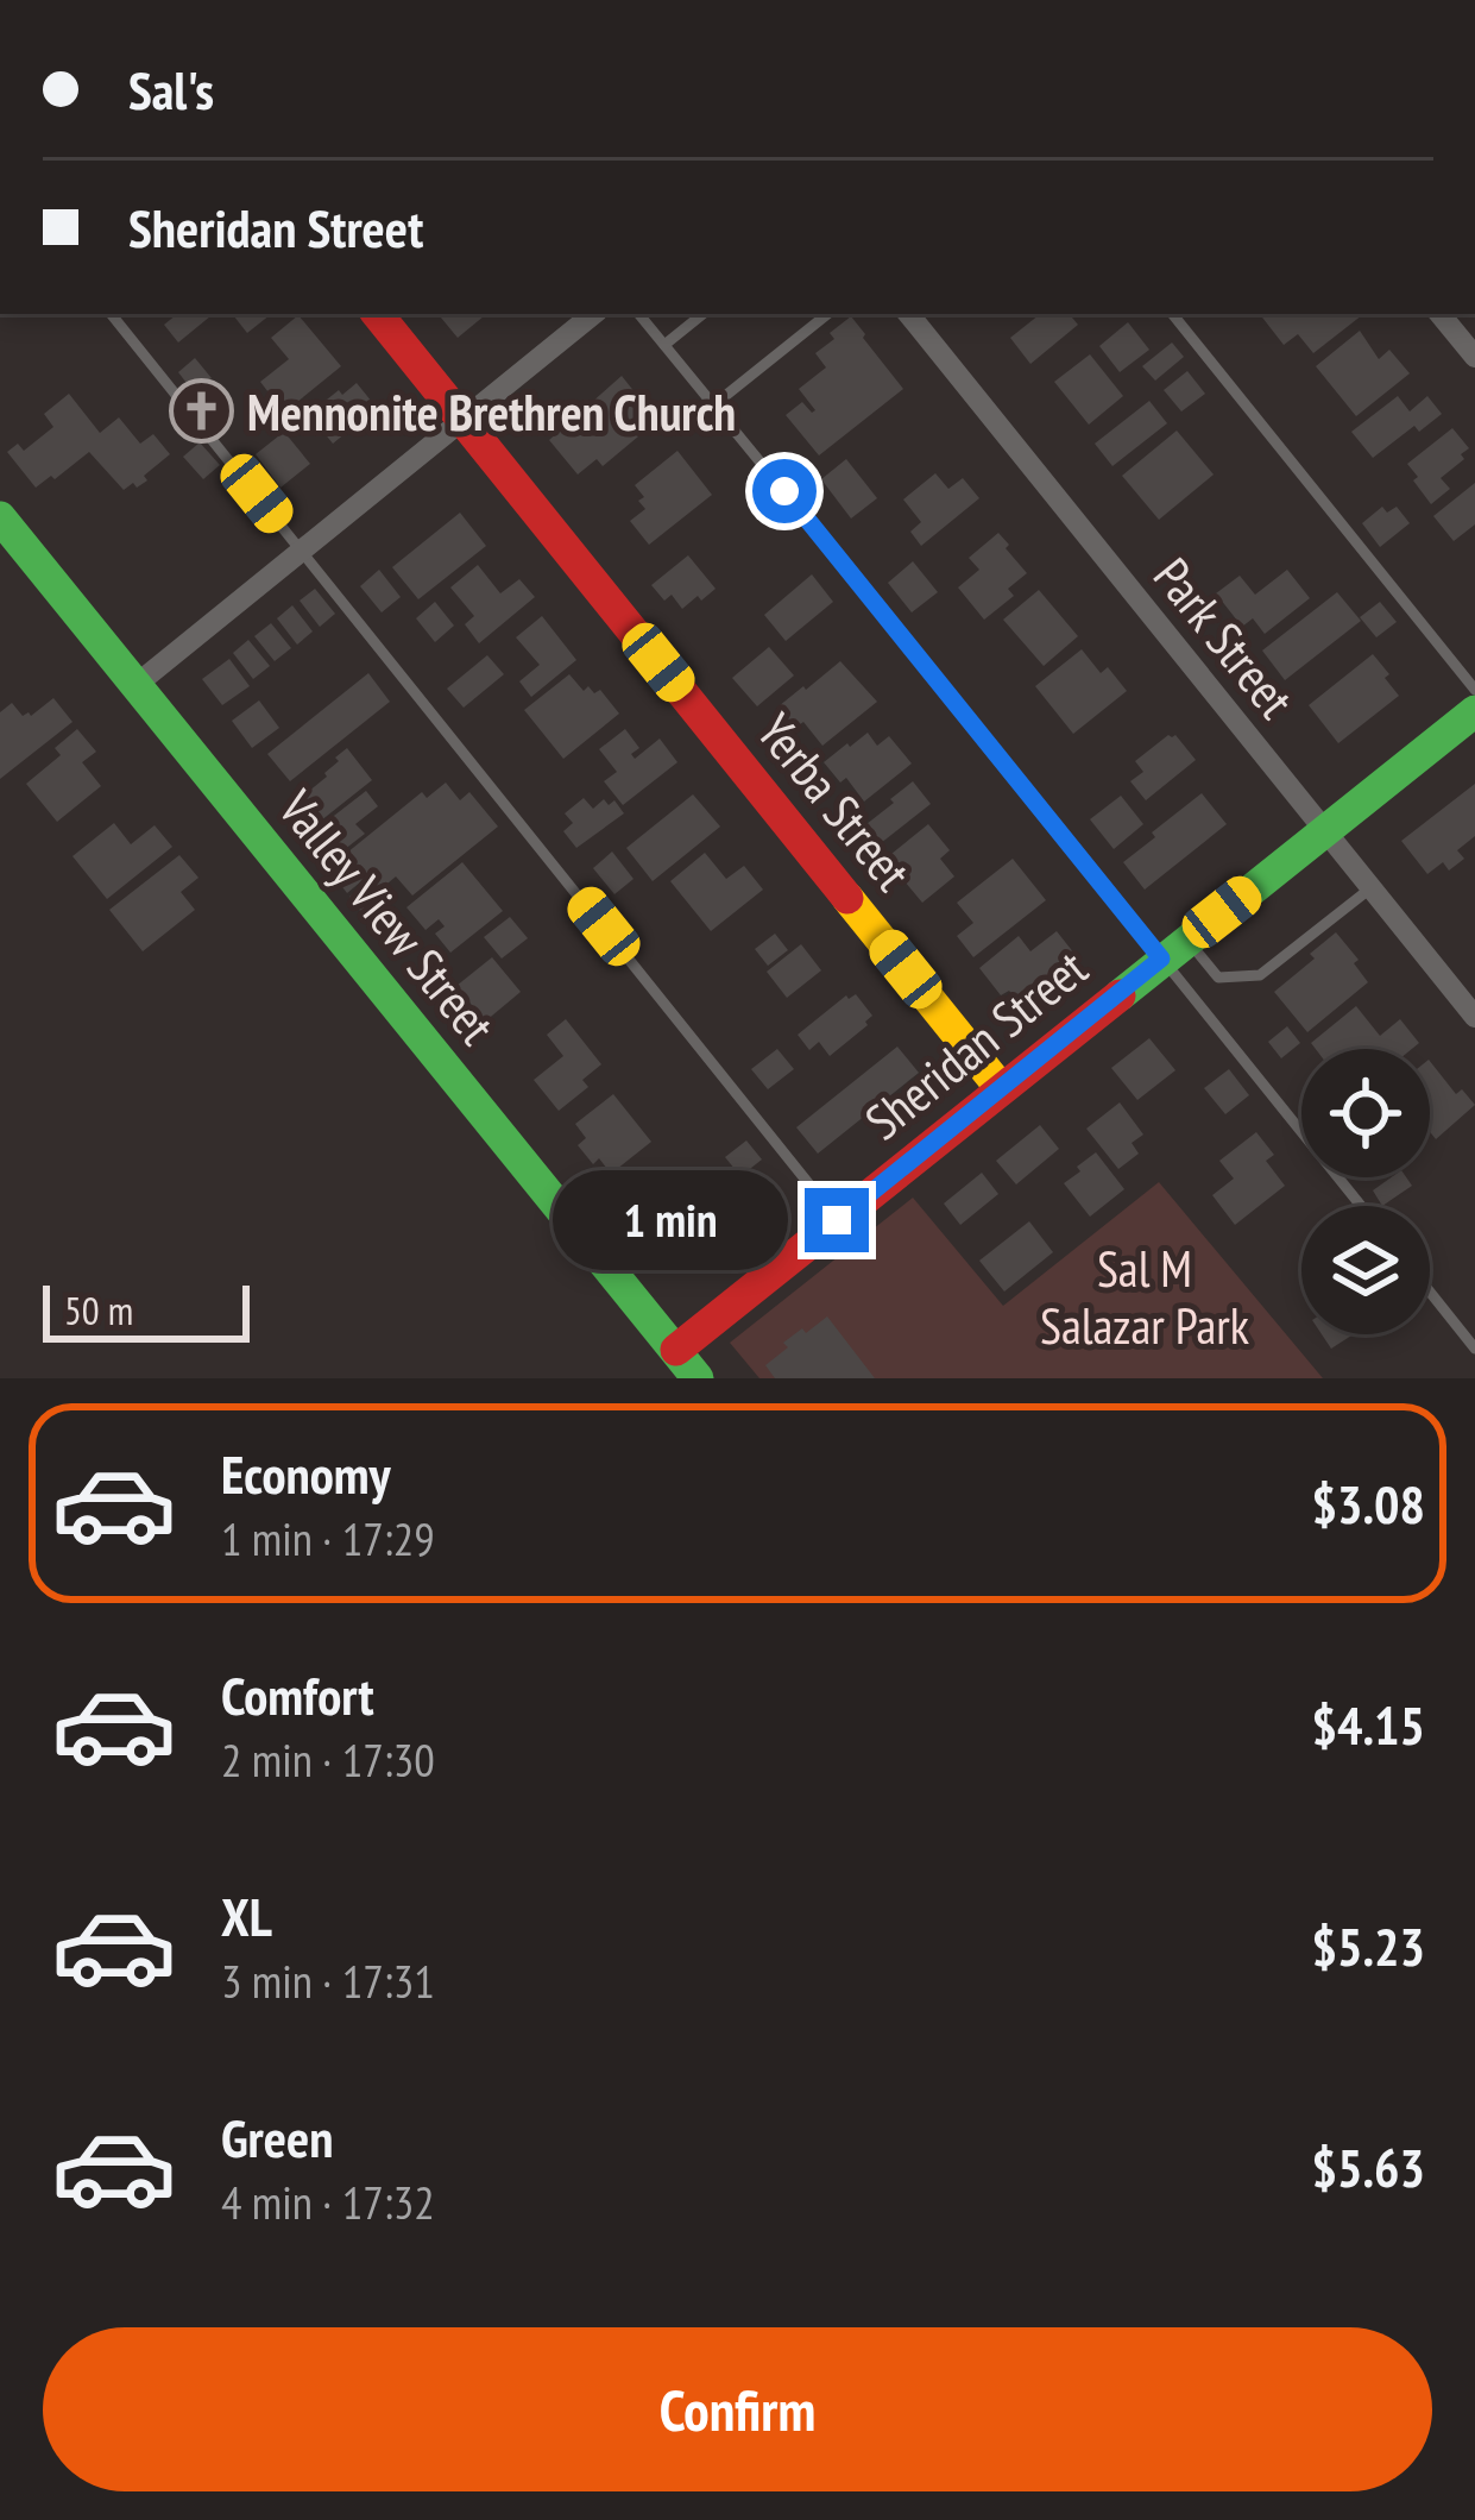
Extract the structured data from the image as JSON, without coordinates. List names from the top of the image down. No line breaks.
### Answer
{"streets":{"street":["Park Street","Yerba Street","Valley View Street","Sheridan Street"]},"crossings":[["Park Street","Sheridan Street"],["Yerba Street","Sheridan Street"],["Valley View Street","Sheridan Street"]],"parks":["Sal M Salazar Park"],"places":{"church":["Mennonite Brethren Church"]},"scale_bar":"50 m","page":{"banner":["Sal's","Sheridan Street"],"bubble":"1 min","scale":"50 m","list":[{"name":"Economy","note":"1 min · 17:29","value":"$3.08"},{"name":"Comfort","note":"2 min · 17:30","value":"$4.15"},{"name":"XL","note":"3 min · 17:31","value":"$5.23"},{"name":"Green","note":"4 min · 17:32","value":"$5.63"}],"buttons":"Confirm"}}
